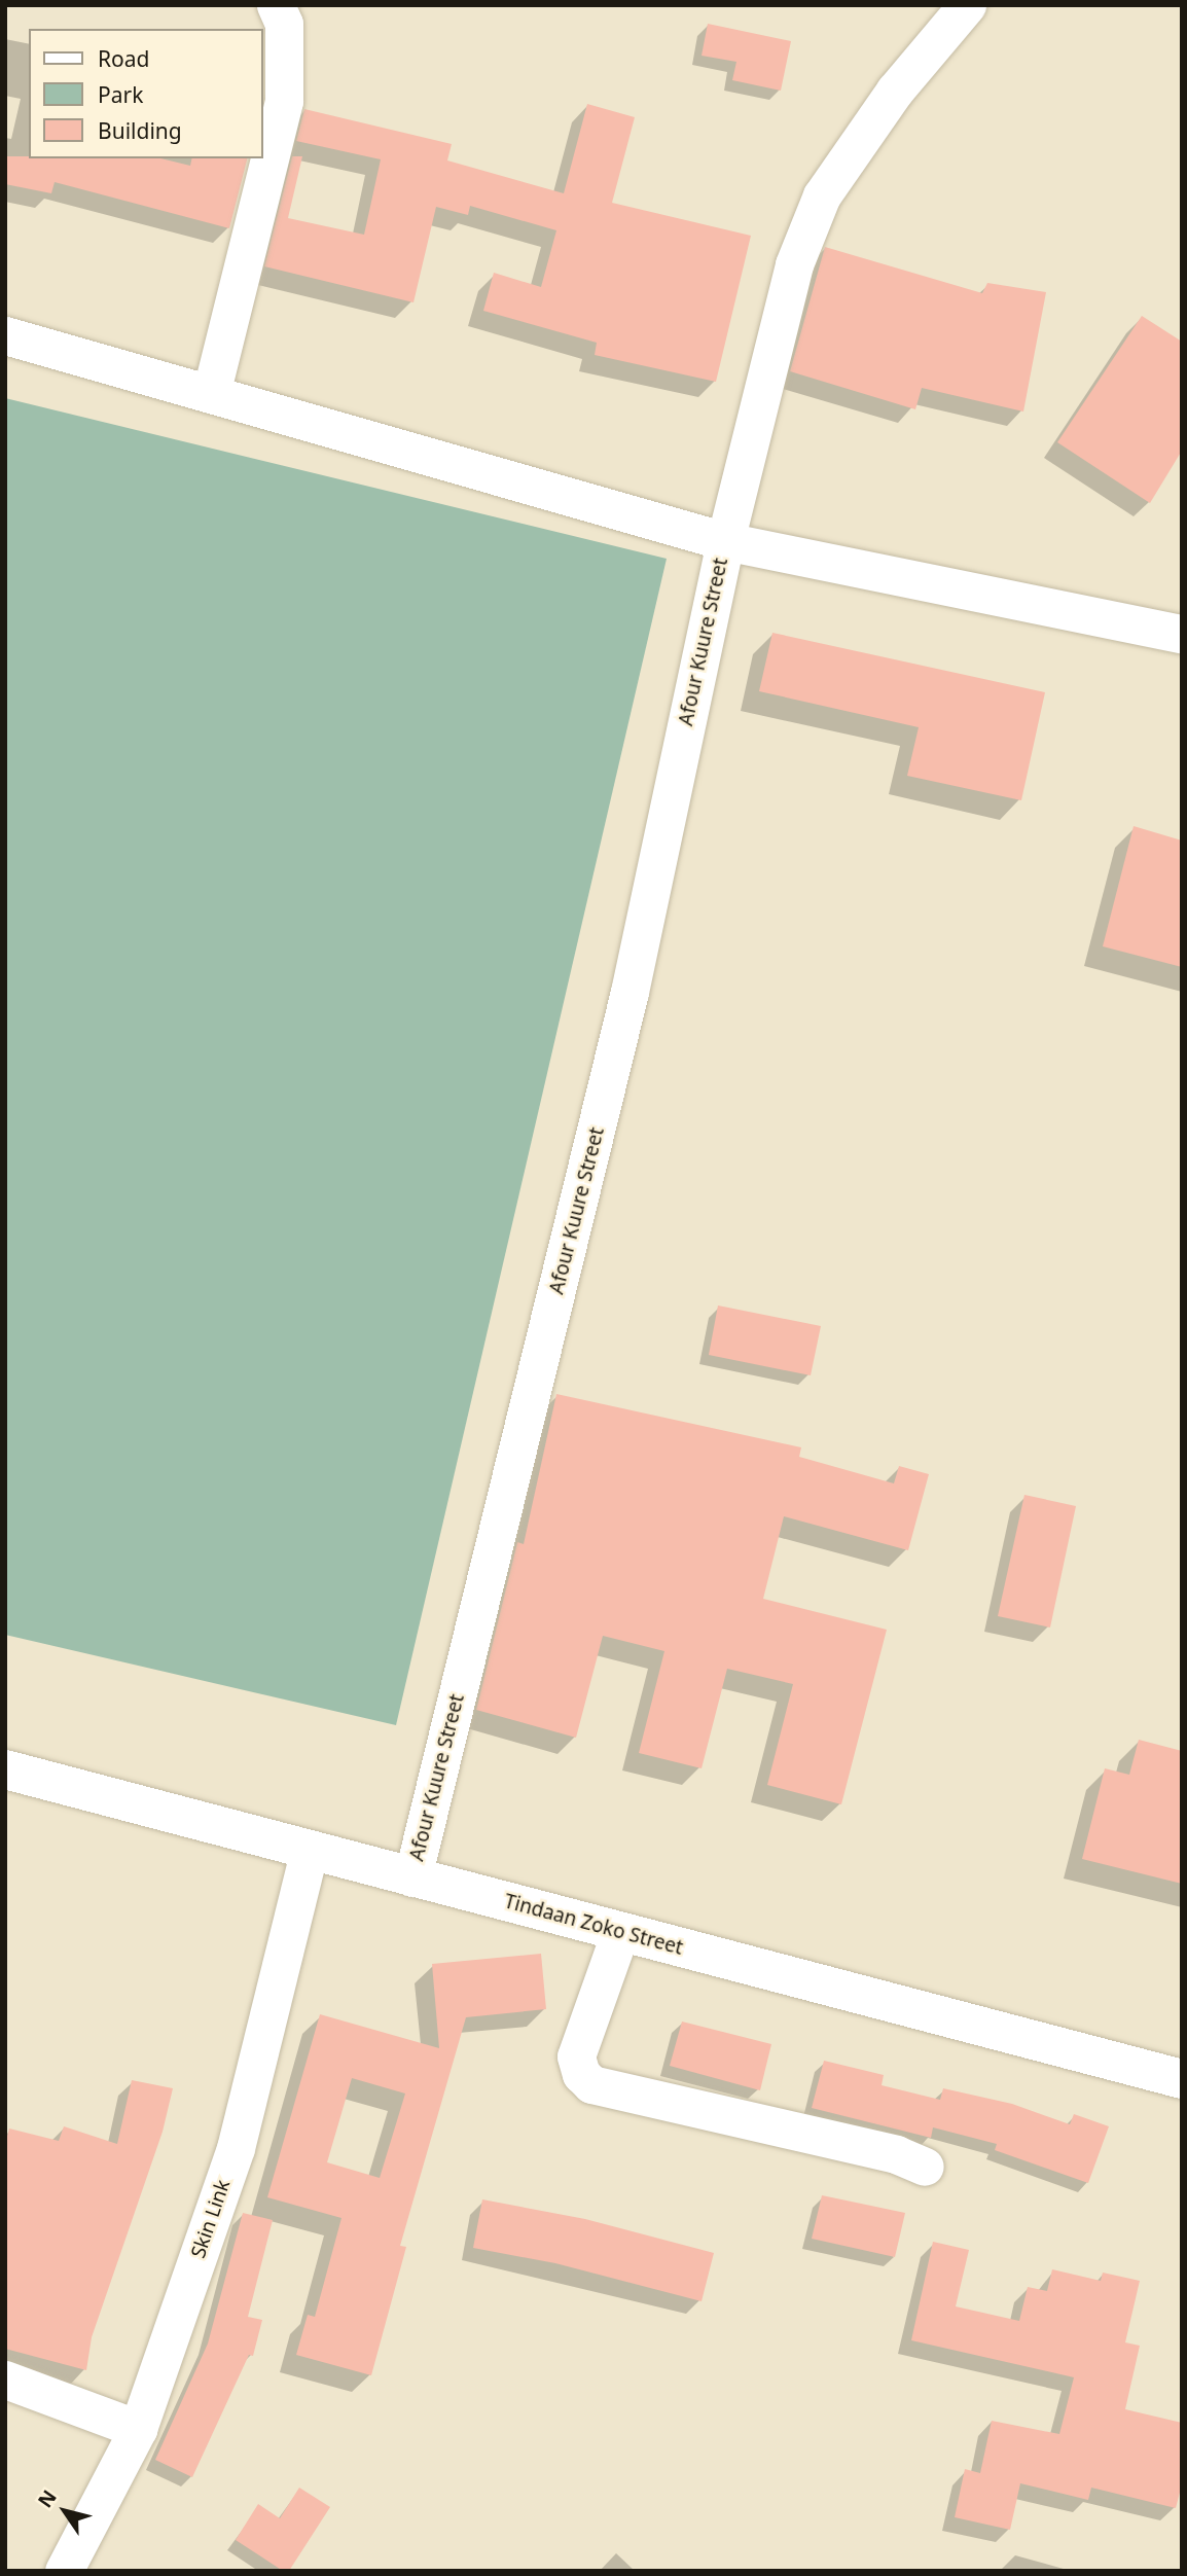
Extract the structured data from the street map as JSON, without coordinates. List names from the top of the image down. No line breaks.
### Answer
{"streets":{"main road":["Tindaan Zoko Street"],"street":["Afour Kuure Street","Skin Link"]},"crossings":[["Afour Kuure Street","Tindaan Zoko Street"],["Tindaan Zoko Street","Skin Link"]],"legend":["Road","Park","Building"],"north":"top left"}
